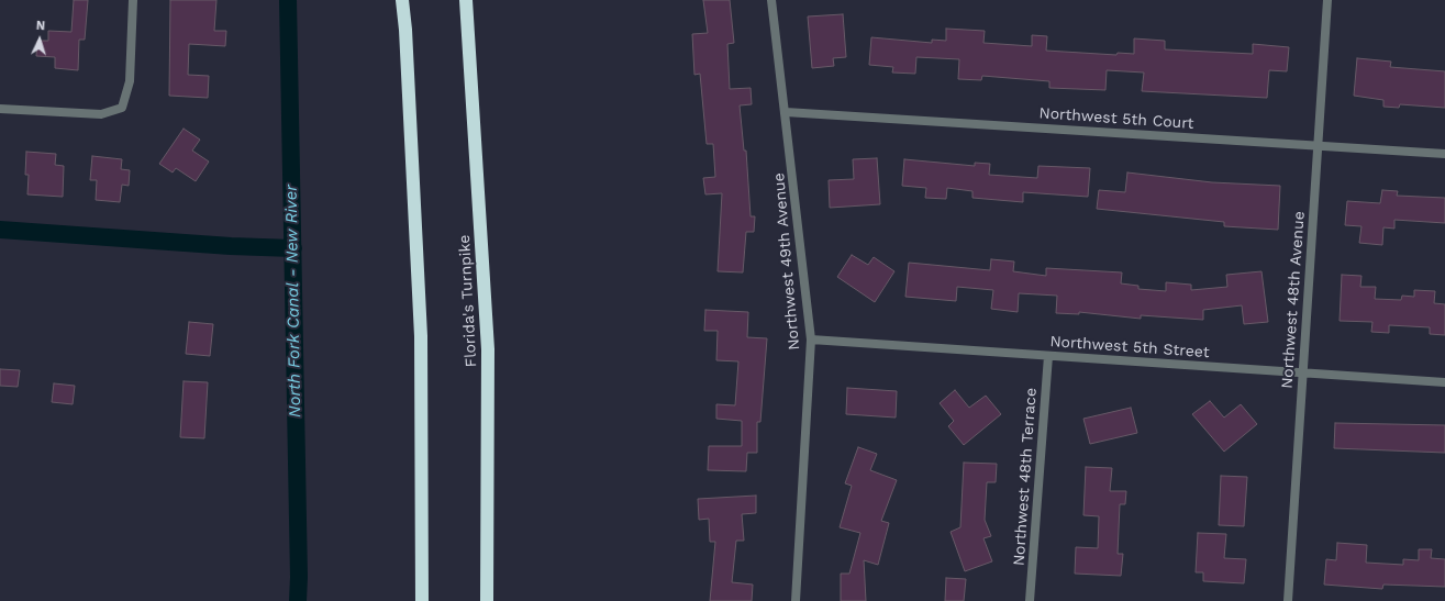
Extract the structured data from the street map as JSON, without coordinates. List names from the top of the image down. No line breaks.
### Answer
{"streets":{"highway":["Florida's Turnpike"],"street":["Northwest 5th Court","Northwest 49th Avenue","Northwest 48th Avenue","Northwest 5th Street","Northwest 48th Terrace"]},"crossings":[["Northwest 5th Court","Northwest 49th Avenue"],["Northwest 5th Court","Northwest 48th Avenue"],["Northwest 49th Avenue","Northwest 5th Street"],["Northwest 48th Avenue","Northwest 5th Street"],["Northwest 5th Street","Northwest 48th Terrace"]],"water":["North Fork Canal - New River"],"north":"top"}
